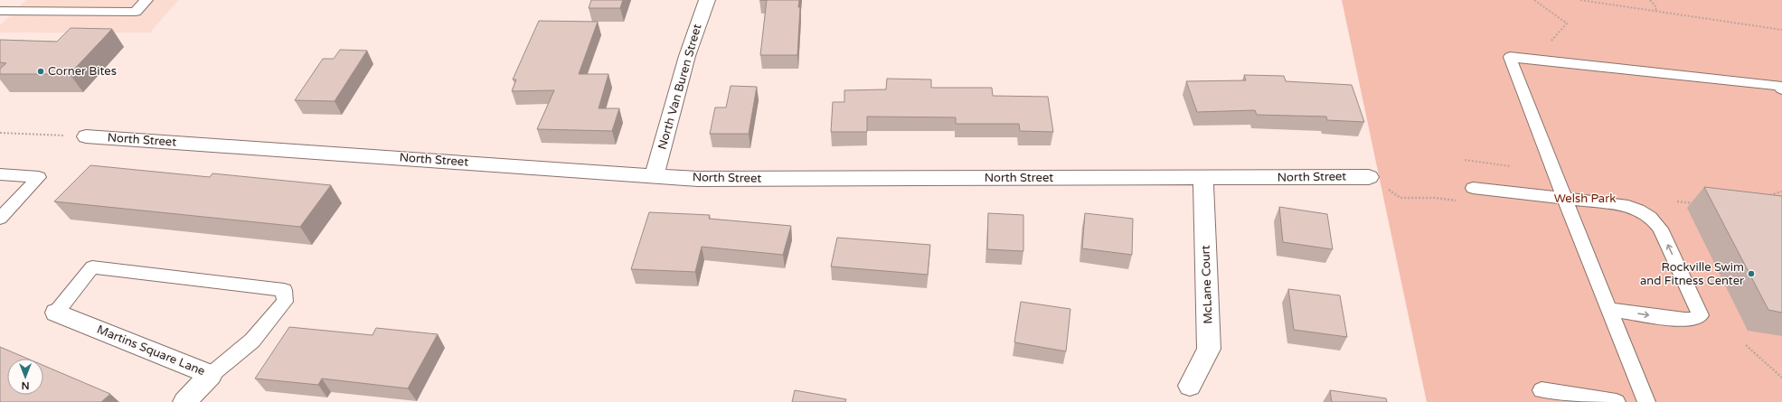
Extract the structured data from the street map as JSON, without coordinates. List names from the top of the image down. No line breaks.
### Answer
{"streets":{"street":["North Van Buren Street","North Street","McLane Court","Martins Square Lane"]},"crossings":[["North Van Buren Street","North Street"],["North Street","McLane Court"]],"parks":["Welsh Park"],"places":["Corner Bites","Rockville Swim and Fitness Center"],"north":"bottom"}
